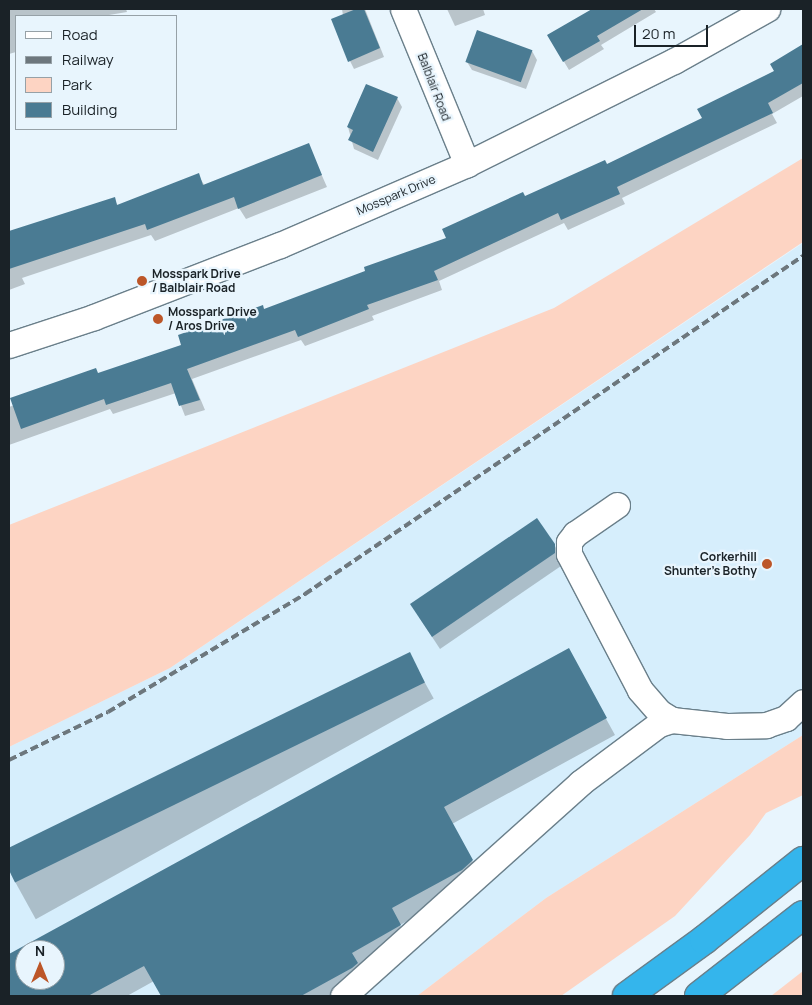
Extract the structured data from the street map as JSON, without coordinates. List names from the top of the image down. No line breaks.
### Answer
{"streets":{"street":["Balblair Road","Mosspark Drive"]},"crossings":[["Balblair Road","Mosspark Drive"]],"places":["Mosspark Drive / Balblair Road","Mosspark Drive / Aros Drive","Corkerhill Shunter's Bothy"],"legend":["Road","Railway","Park","Building"],"scale_bar":"20 m","north":"top"}
